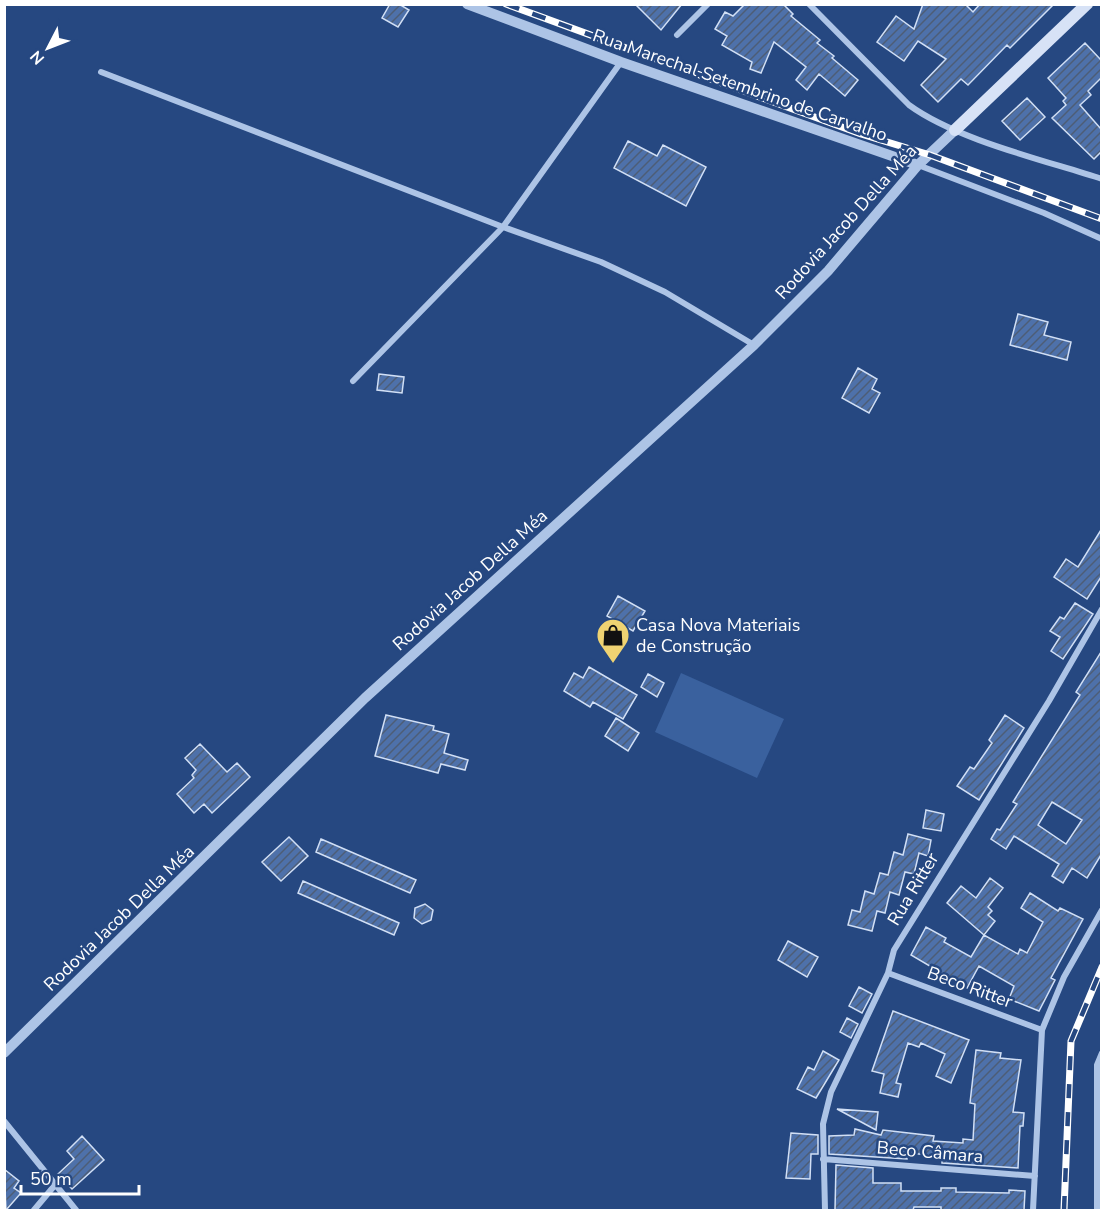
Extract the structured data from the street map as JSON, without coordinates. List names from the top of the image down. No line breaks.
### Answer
{"streets":{"street":["Rua Marechal Setembrino de Carvalho","Rodovia Jacob Della Méa","Rua Ritter","Beco Ritter","Beco Câmara"]},"crossings":[["Rua Marechal Setembrino de Carvalho","Rodovia Jacob Della Méa"],["Rua Ritter","Beco Ritter"],["Rua Ritter","Beco Câmara"]],"places":{"shop":["Casa Nova Materiais de Construção"]},"scale_bar":"50 m","north":"bottom left"}
